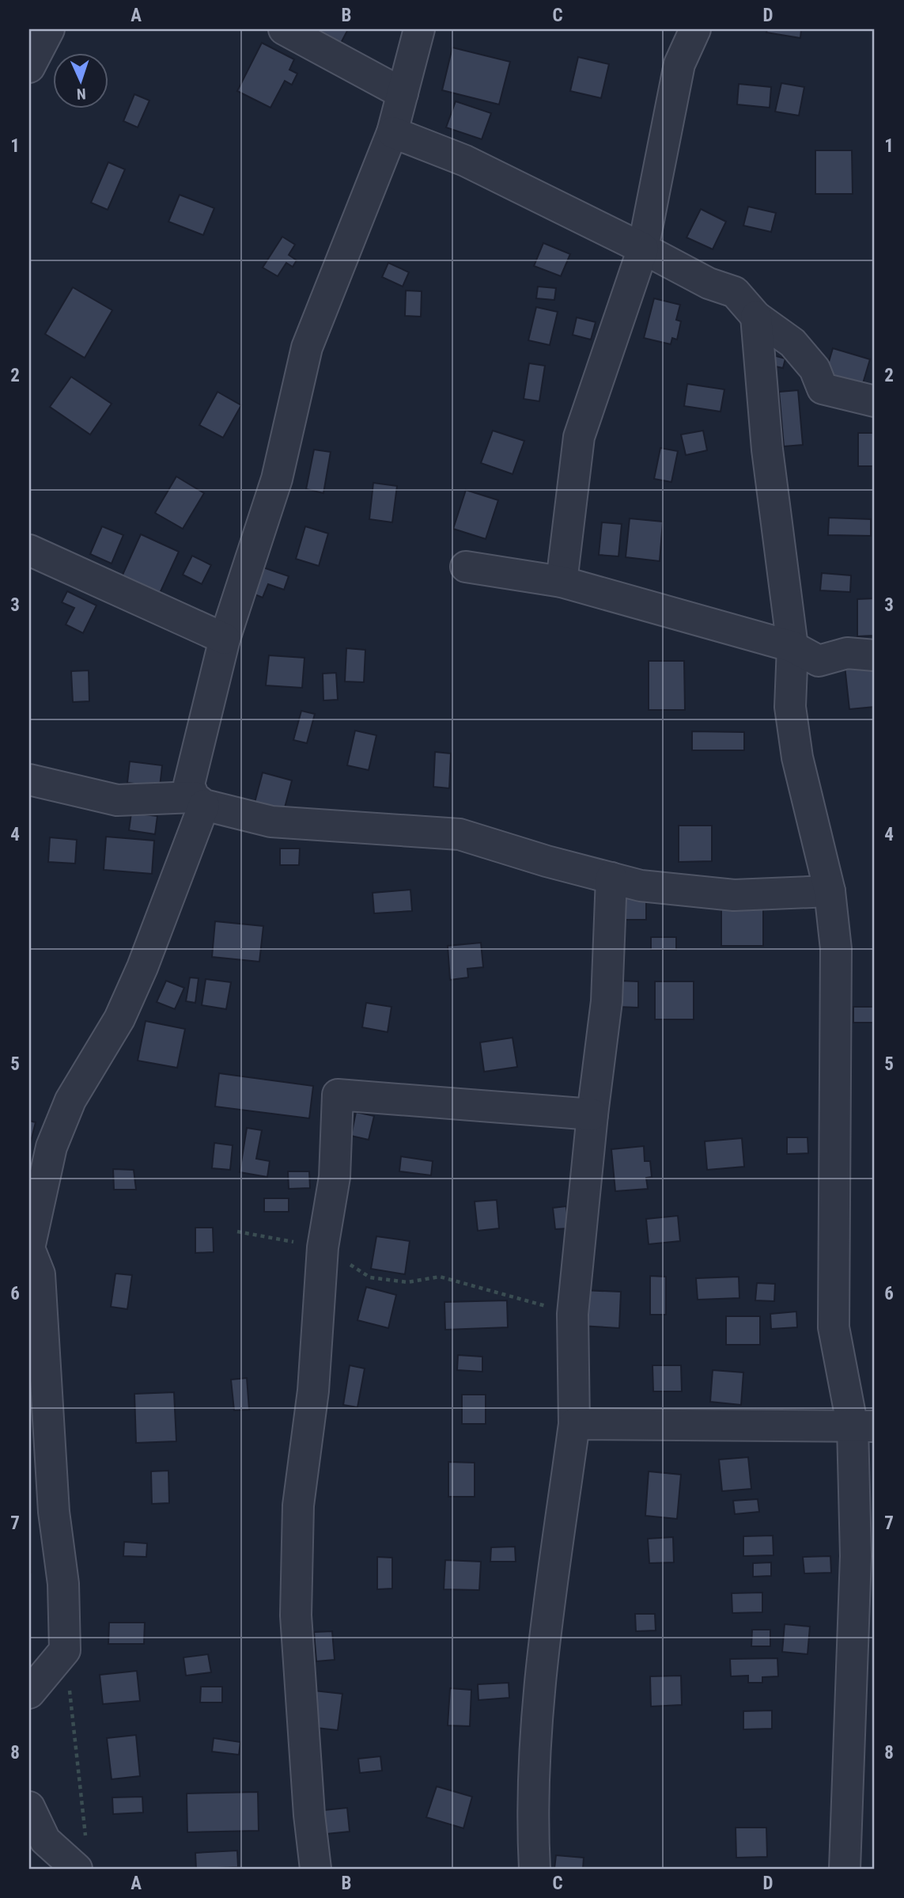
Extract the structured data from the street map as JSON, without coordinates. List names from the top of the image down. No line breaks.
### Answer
{"north":"bottom","grid":{"columns":["A","B","C","D"],"rows":["1","2","3","4","5","6","7","8"]}}
